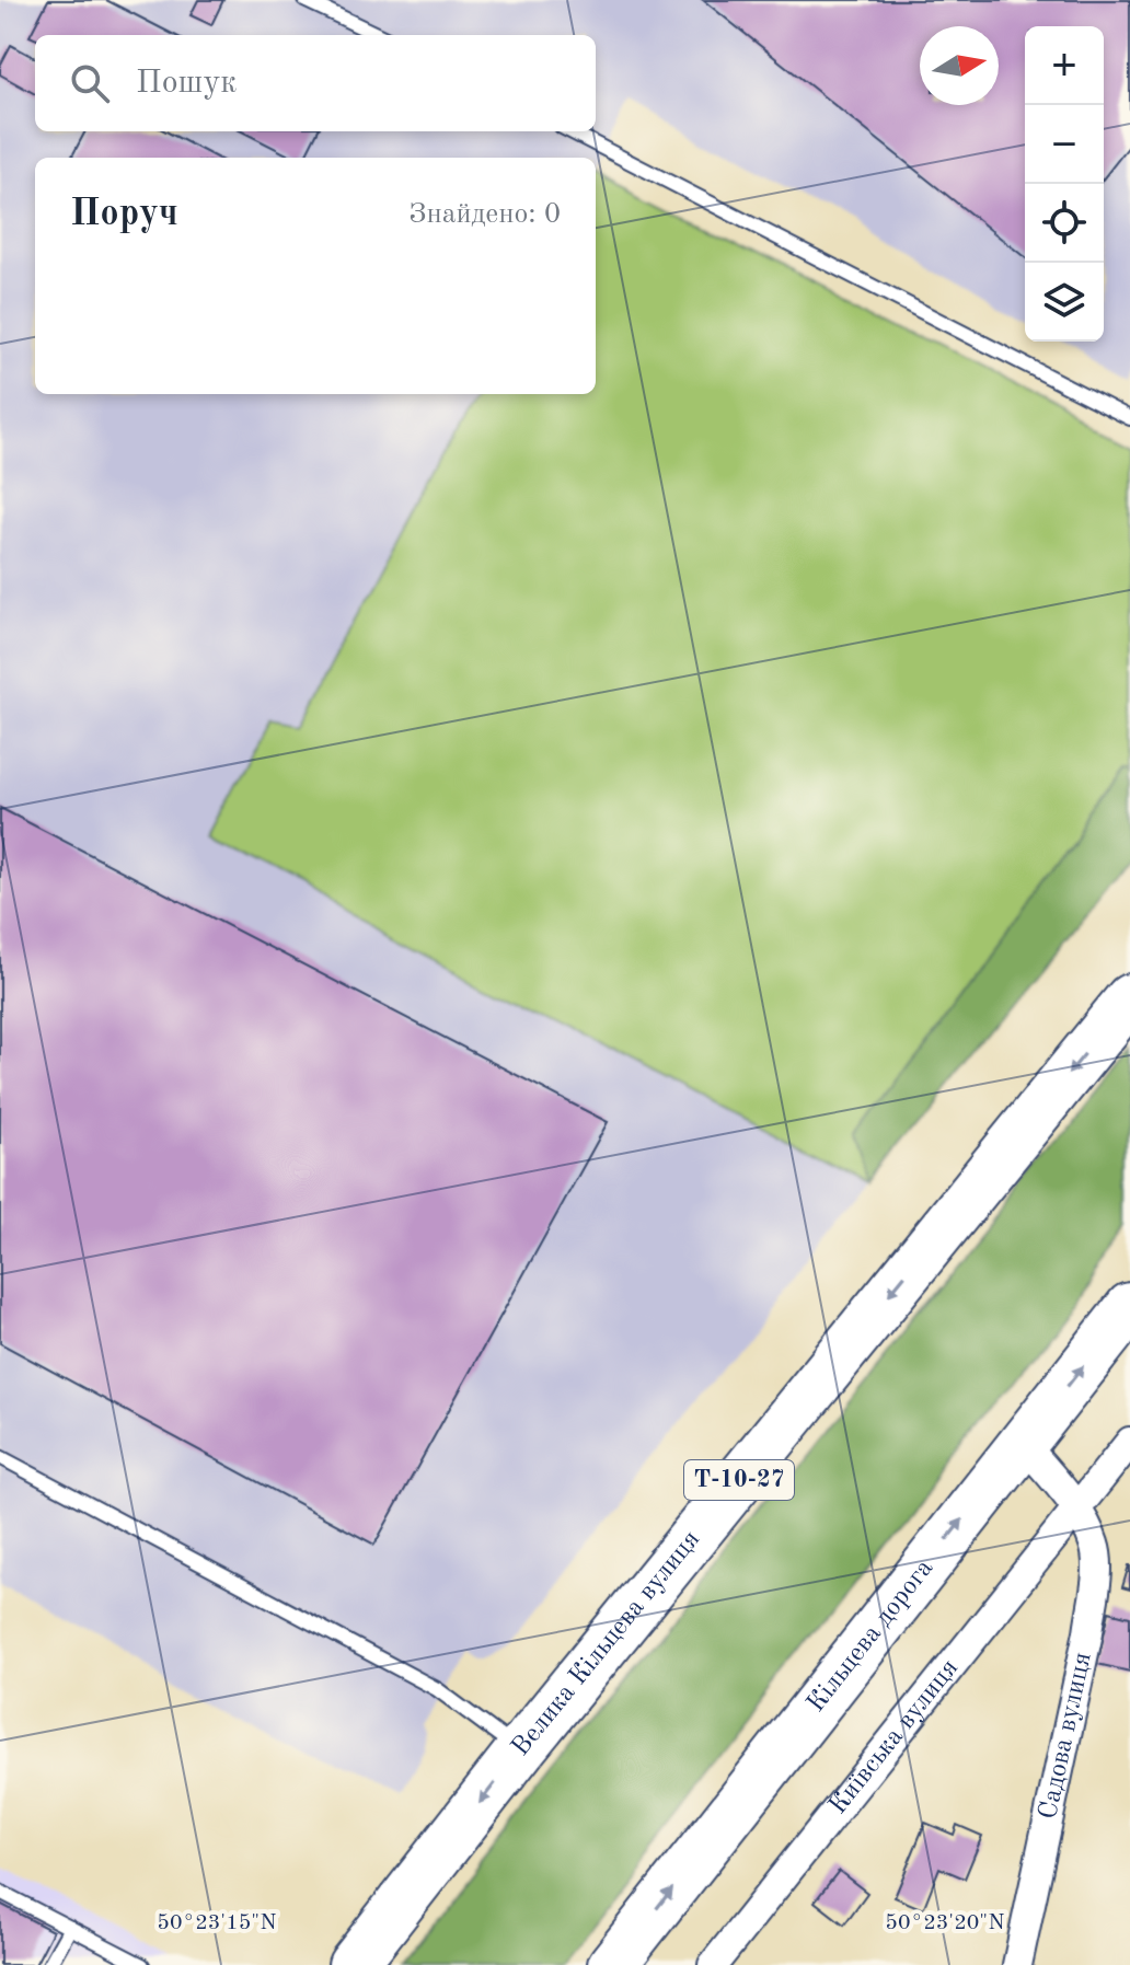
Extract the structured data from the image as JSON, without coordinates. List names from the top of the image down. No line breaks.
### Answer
{"streets":{"highway":["Т-10-27","Кільцева дорога","Велика Кільцева вулиця"],"street":["Садова вулиця","Київська вулиця"]},"crossings":[["Кільцева дорога","Садова вулиця"],["Садова вулиця","Київська вулиця"]],"one_way":["Кільцева дорога","Велика Кільцева вулиця"],"north":"right","page":{"map_buttons":["+","−"],"search":"Пошук","heading":["Поруч","Знайдено: 0"]},"coordinates":["50°23'15\"N","50°23'20\"N"]}
